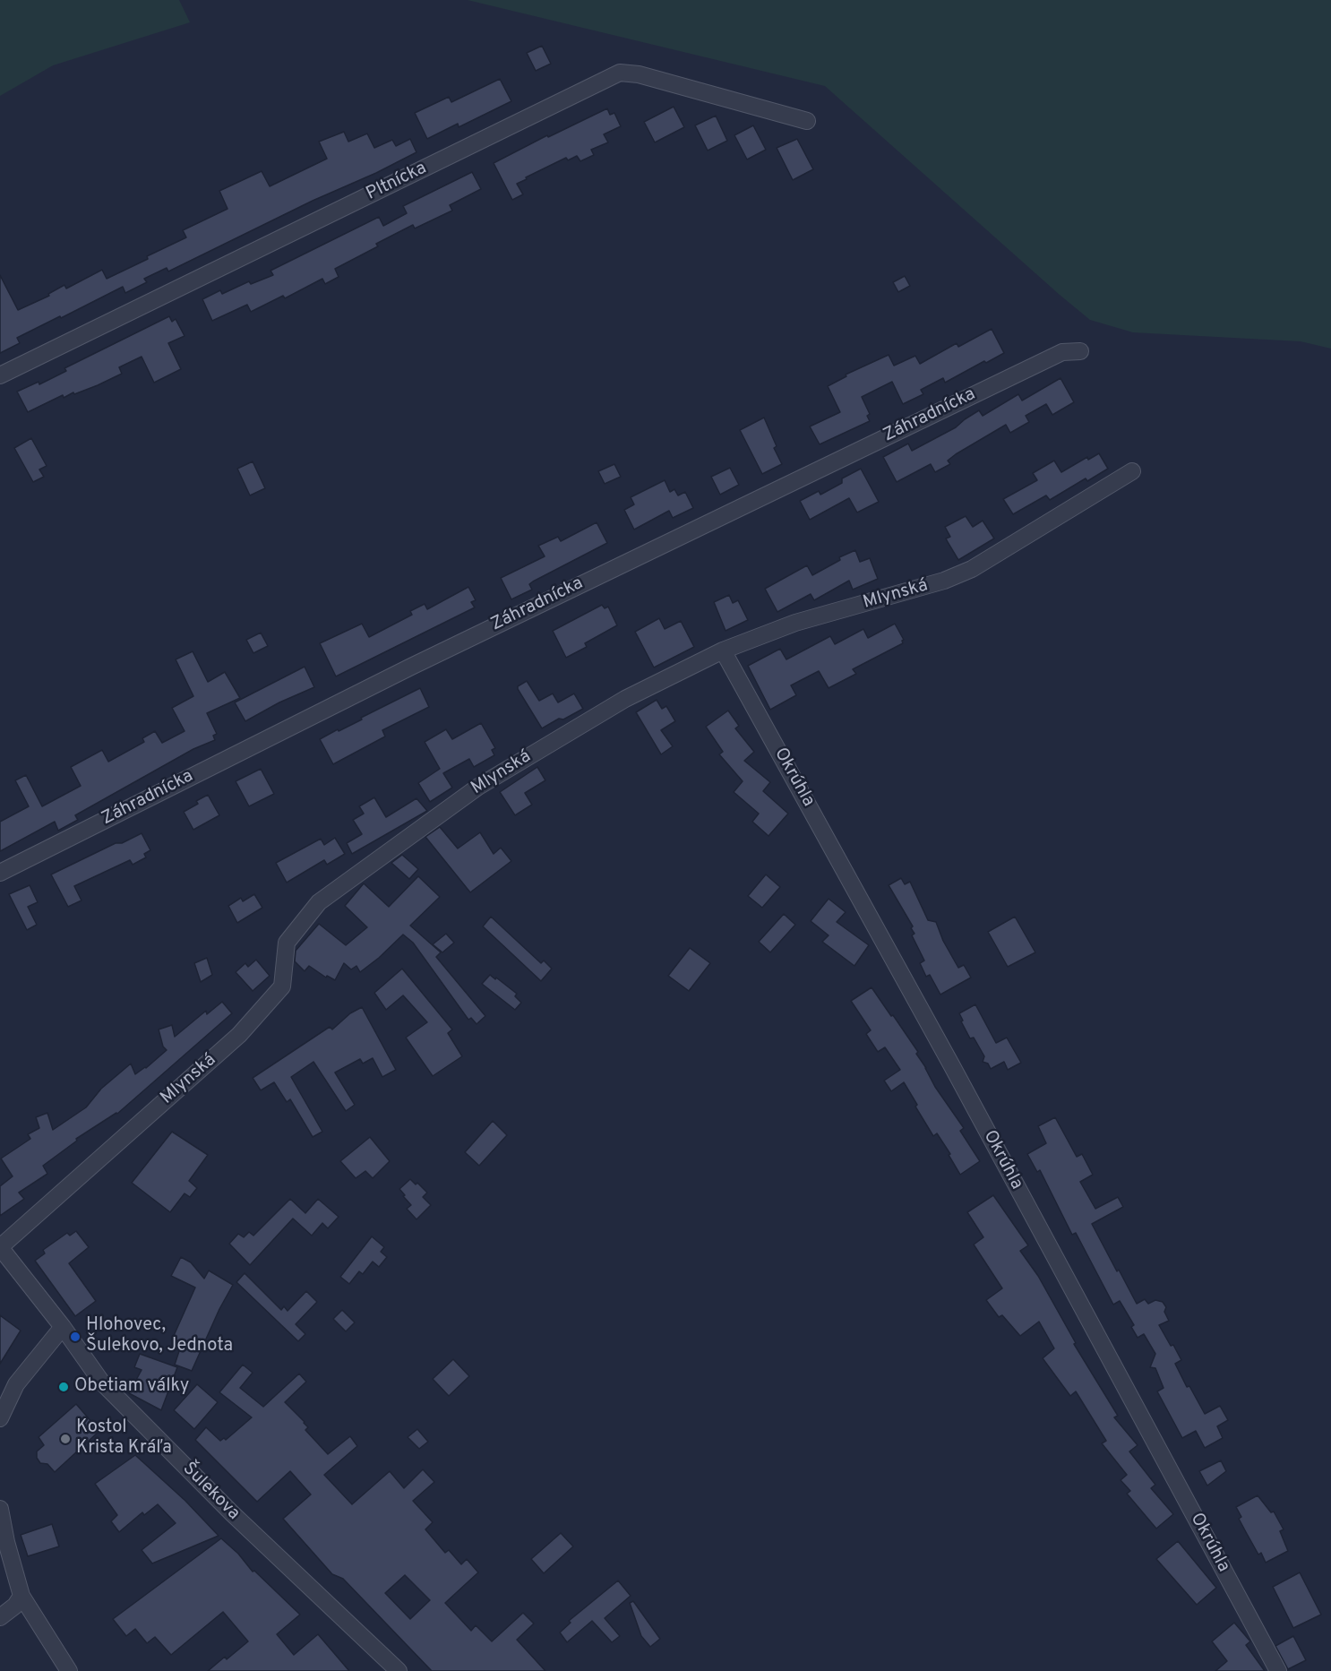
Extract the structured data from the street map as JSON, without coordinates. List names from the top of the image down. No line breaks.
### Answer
{"streets":{"street":["Pltnícka","Záhradnícka","Mlynská","Okrúhla","Šulekova"]},"crossings":[["Mlynská","Okrúhla"],["Mlynská","Šulekova"]],"places":["Hlohovec, Šulekovo, Jednota","Obetiam války","Kostol Krista Kráľa"]}
